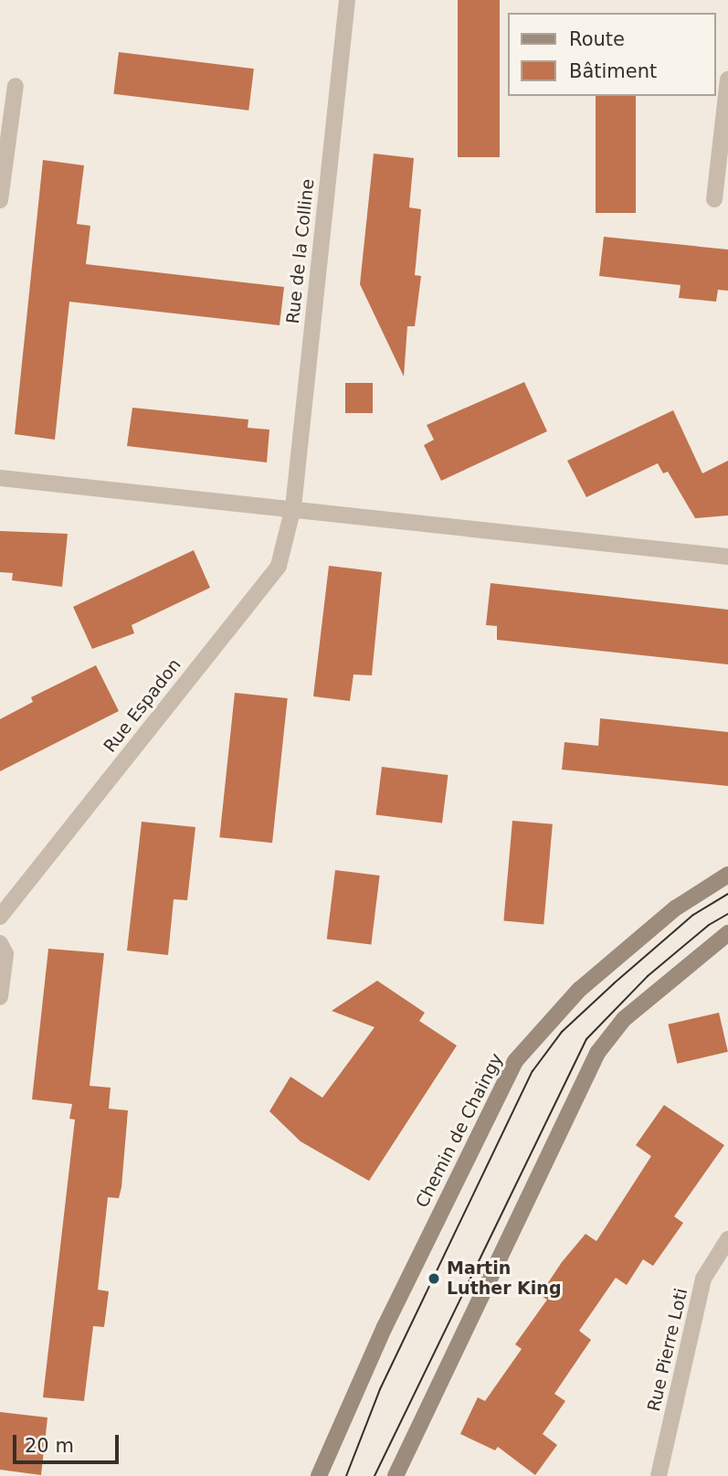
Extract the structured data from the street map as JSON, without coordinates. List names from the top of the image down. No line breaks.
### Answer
{"streets":{"street":["Rue de la Colline","Rue Espadon","Chemin de Chaingy","Rue Pierre Loti"]},"crossings":[["Rue de la Colline","Rue Espadon"]],"places":["Martin Luther King"],"legend":["Route","Bâtiment"],"scale_bar":"20 m"}
